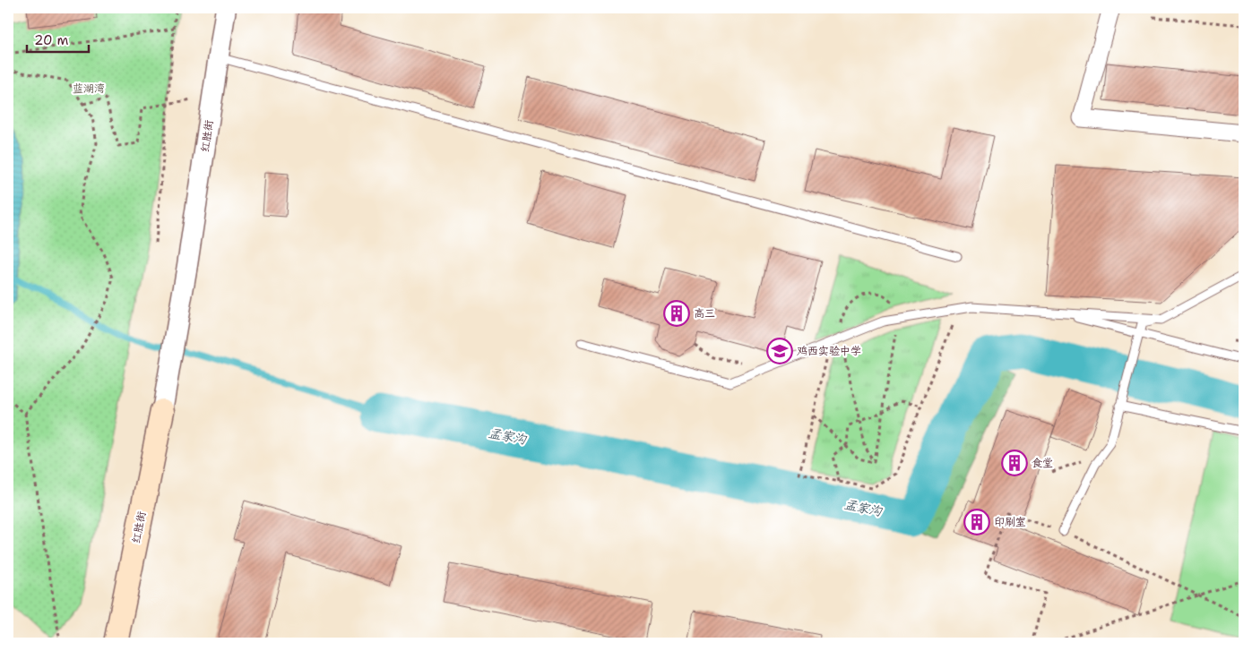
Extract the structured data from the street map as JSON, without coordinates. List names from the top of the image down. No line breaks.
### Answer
{"streets":{"main road":["红胜街"]},"water":["孟家沟"],"parks":["蓝湖湾"],"places":{"building":["高三","食堂","印刷室"],"school or university":["鸡西实验中学"]},"scale_bar":"20 m"}
